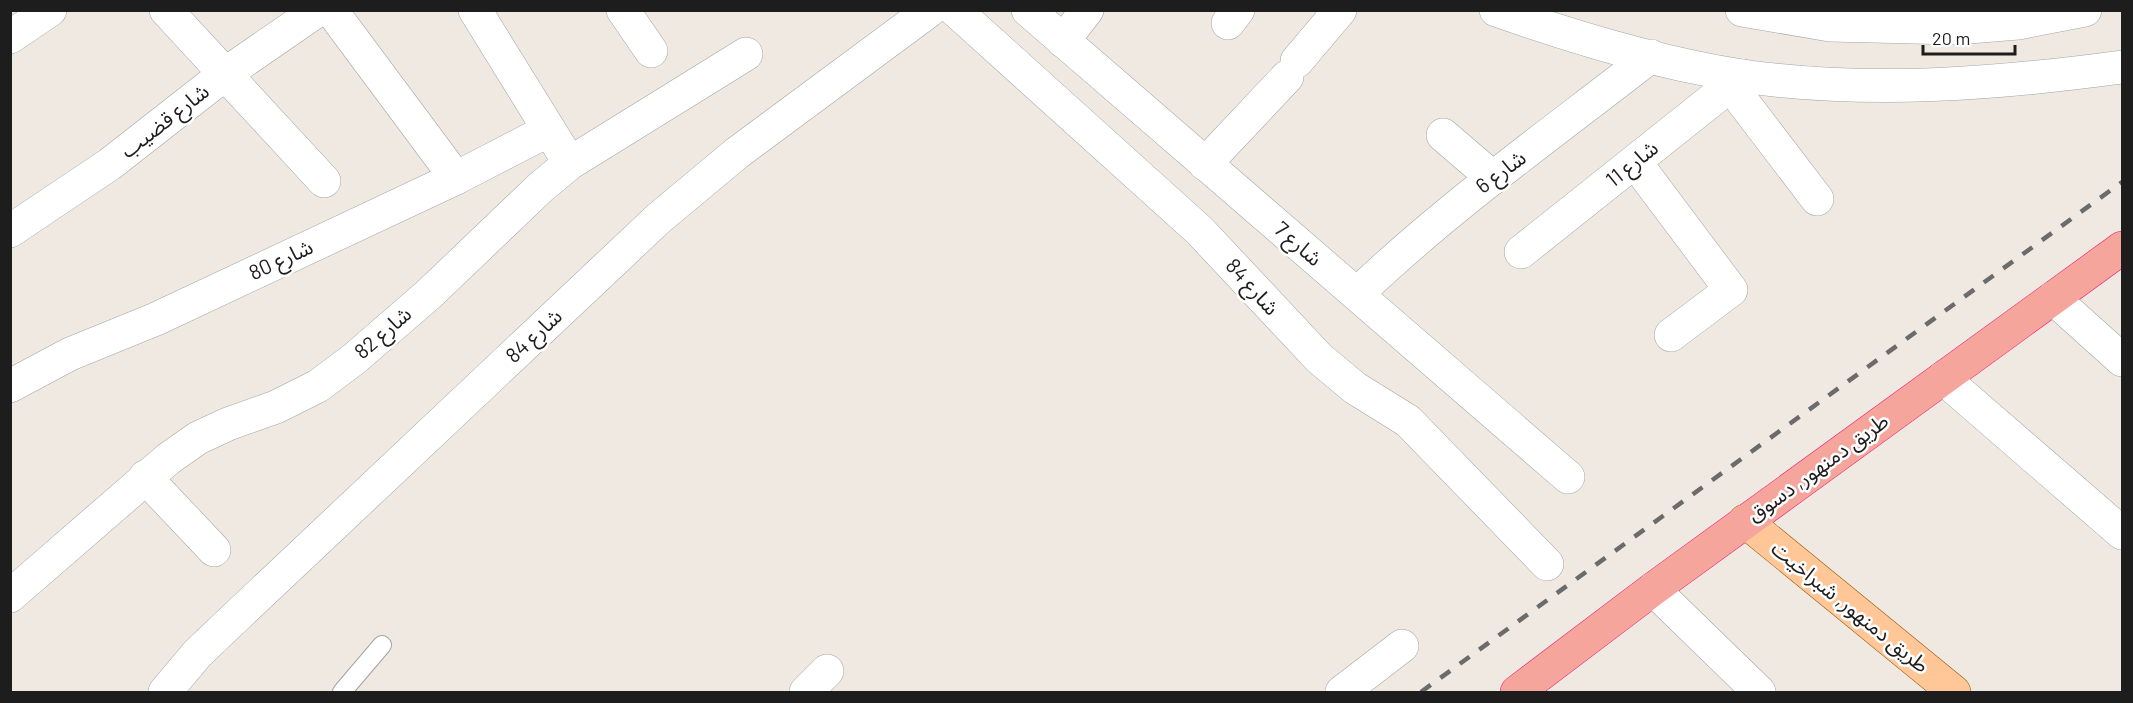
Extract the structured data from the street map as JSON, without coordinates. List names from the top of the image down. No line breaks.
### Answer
{"streets":{"highway":["طريق دمنهور, دسوق"],"main road":["طريق دمنهور, شبراخيت"],"street":["شارع قضيب","شارع 11","شارع 6","شارع 7","شارع 80","شارع 84","شارع 82"]},"crossings":[["شارع 6","شارع 7"],["طريق دمنهور, دسوق","طريق دمنهور, شبراخيت"]],"scale_bar":"20 m"}
